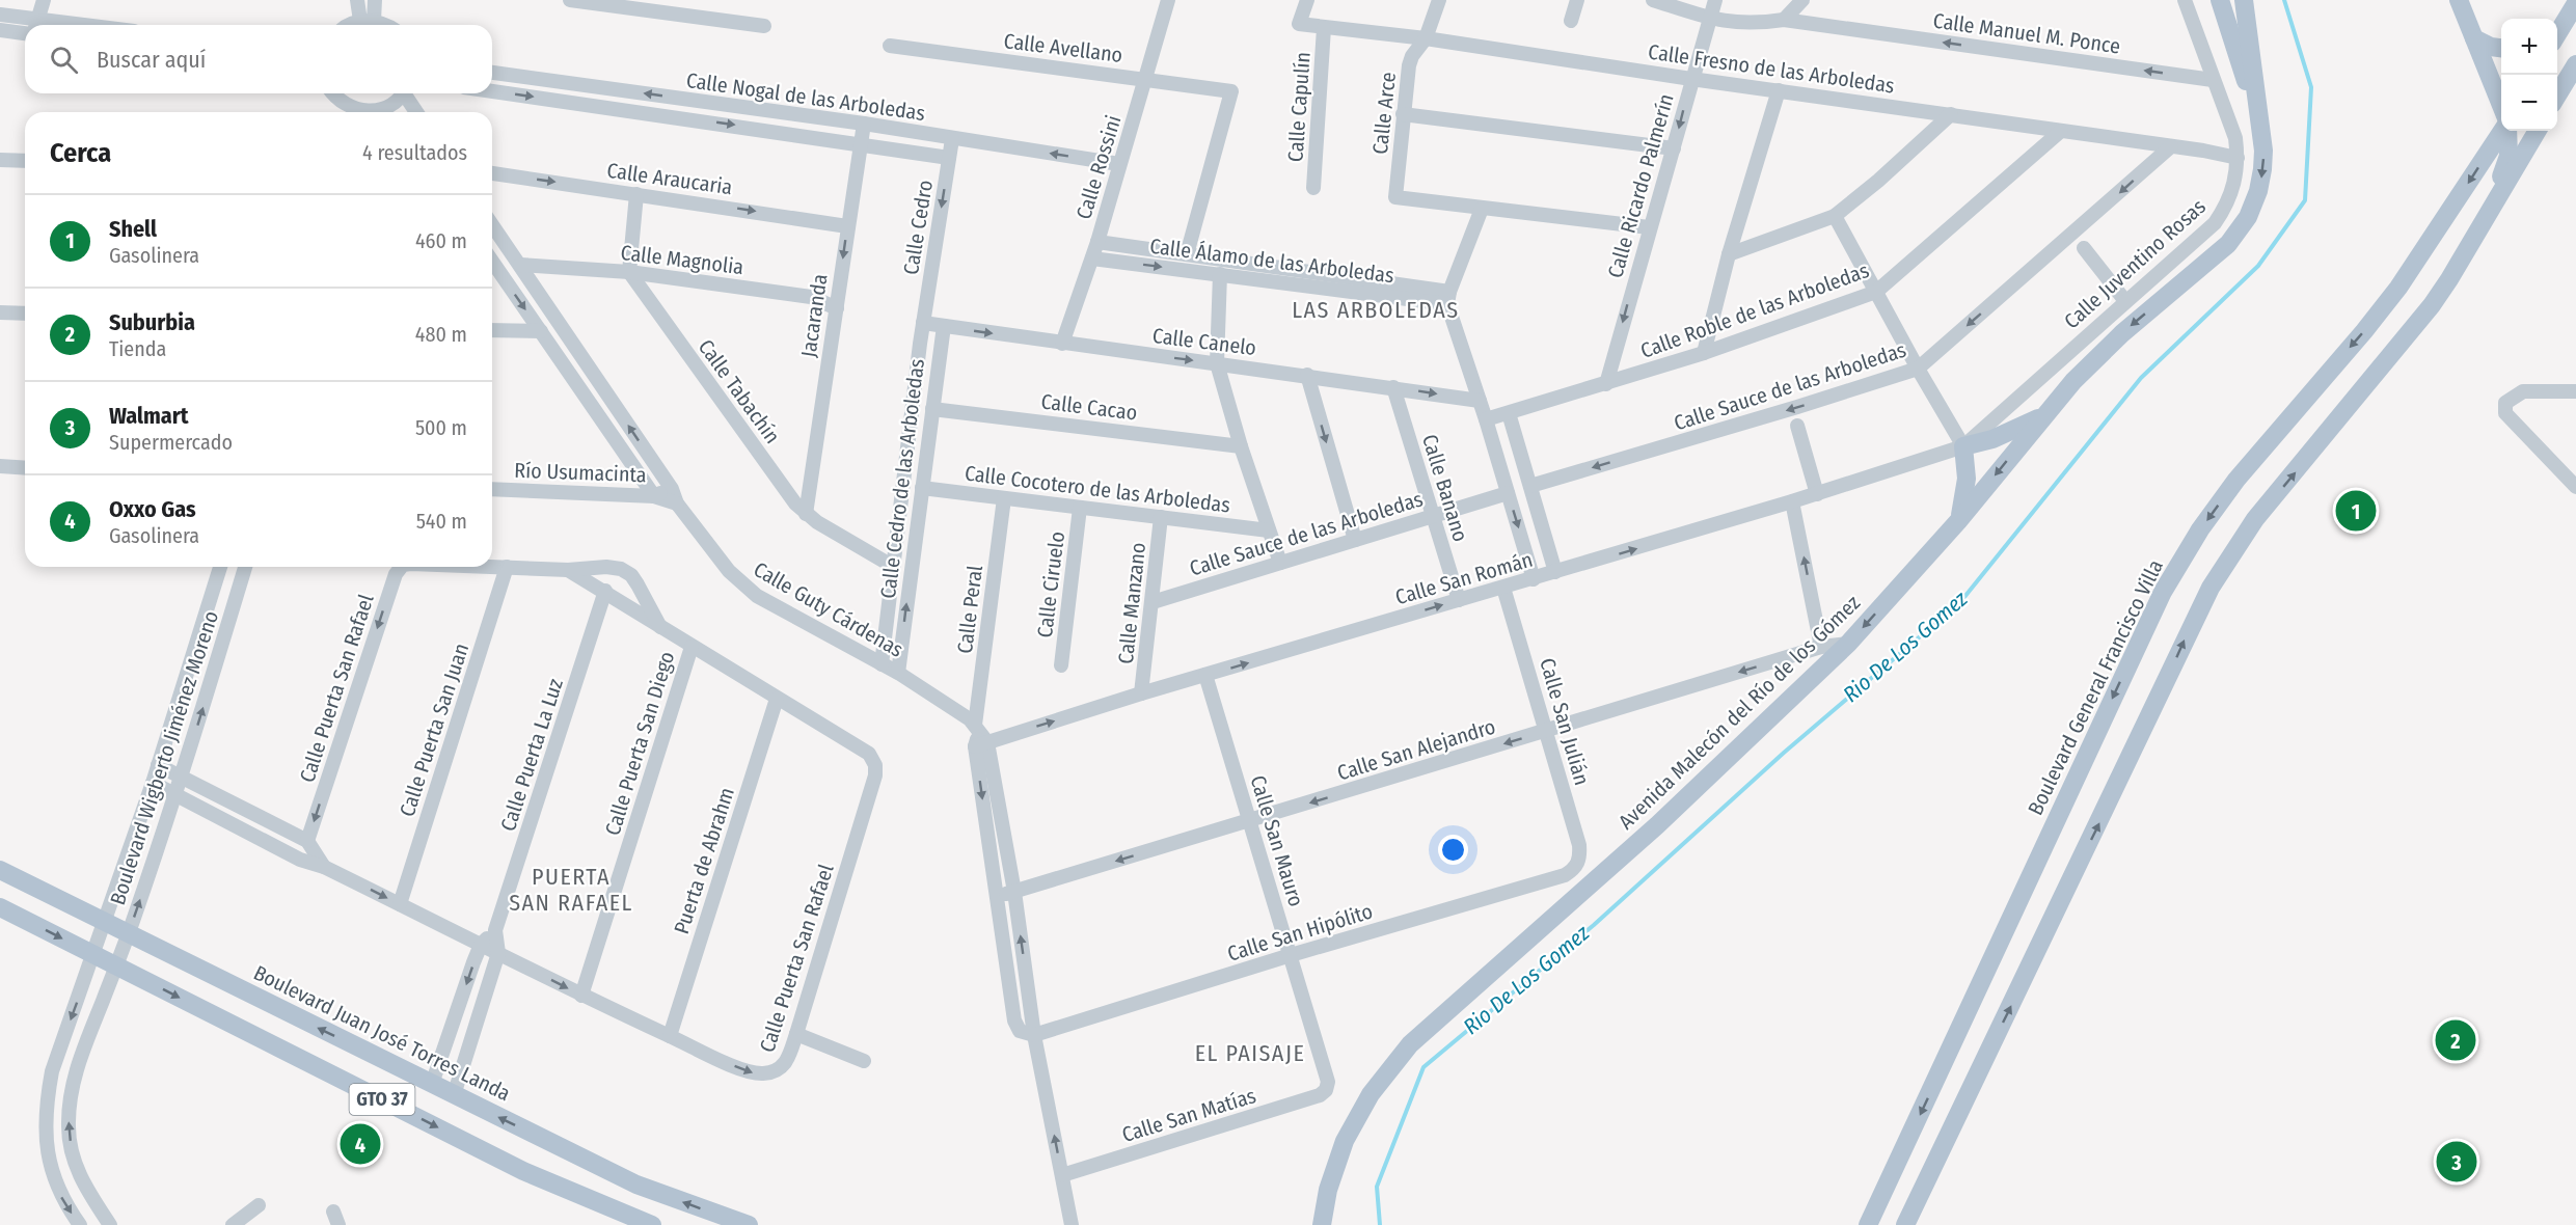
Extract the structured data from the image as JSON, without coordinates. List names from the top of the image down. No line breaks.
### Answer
{"streets":{"main road":["Boulevard General Francisco Villa","Avenida Malecón del Río de los Gómez","Boulevard Juan José Torres Landa","GTO 37"],"street":["Calle Manuel M. Ponce","Calle Avellano","Calle Fresno de las Arboledas","Calle Nogal de las Arboledas","Calle Capulín","Calle Arce","Calle Rossini","Calle Araucaria","Calle Ricardo Palmerín","Calle Cedro","Calle Magnolia","Calle Álamo de las Arboledas","Calle Juventino Rosas","Calle Roble de las Arboledas","Jacaranda","Calle Canelo","Calle Sauce de las Arboledas","Calle Tabachín","Calle Cacao","Río Usumacinta","Calle Cedro de las Arboledas","Calle Banano","Calle Cocotero de las Arboledas","Calle San Román","Calle Ciruelo","Calle Manzano","Calle Guty Cárdenas","Calle Peral","Calle Puerta San Rafael","Calle San Julián","Calle Puerta San Juan","Calle Puerta San Diego","Calle San Alejandro","Calle Puerta La Luz","Boulevard Wigberto Jiménez Moreno","Calle San Mauro","Puerta de Abrahm","Calle San Hipólito","Calle San Matías"]},"crossings":[["Calle Manuel M. Ponce","Calle Ricardo Palmerín"],["Calle Manuel M. Ponce","Calle Juventino Rosas"],["Calle Avellano","Calle Rossini"],["Calle Avellano","Calle Álamo de las Arboledas"],["Calle Fresno de las Arboledas","Calle Capulín"],["Calle Fresno de las Arboledas","Calle Arce"],["Calle Fresno de las Arboledas","Calle Ricardo Palmerín"],["Calle Fresno de las Arboledas","Calle Juventino Rosas"],["Calle Fresno de las Arboledas","Calle Roble de las Arboledas"],["Calle Fresno de las Arboledas","Calle Sauce de las Arboledas"],["Calle Nogal de las Arboledas","Calle Rossini"],["Calle Nogal de las Arboledas","Calle Cedro"],["Calle Nogal de las Arboledas","Jacaranda"],["Calle Rossini","Calle Álamo de las Arboledas"],["Calle Rossini","Calle Canelo"],["Calle Araucaria","Jacaranda"],["Calle Ricardo Palmerín","Calle Roble de las Arboledas"],["Calle Cedro","Calle Canelo"],["Calle Cedro","Calle Cedro de las Arboledas"],["Calle Magnolia","Jacaranda"],["Calle Magnolia","Calle Tabachín"],["Calle Magnolia","Calle Guty Cárdenas"],["Calle Juventino Rosas","Calle San Román"],["Jacaranda","Calle Tabachín"],["Calle Canelo","Calle Cedro de las Arboledas"],["Calle Canelo","Calle Banano"],["Calle Sauce de las Arboledas","Calle Banano"],["Calle Sauce de las Arboledas","Calle Manzano"],["Calle Tabachín","Calle Cedro de las Arboledas"],["Calle Cacao","Calle Cedro de las Arboledas"],["Río Usumacinta","Calle Guty Cárdenas"],["Calle Cedro de las Arboledas","Calle Cocotero de las Arboledas"],["Calle Cedro de las Arboledas","Calle Guty Cárdenas"],["Calle Banano","Calle San Román"],["Calle Cocotero de las Arboledas","Calle Ciruelo"],["Calle Cocotero de las Arboledas","Calle Manzano"],["Calle Cocotero de las Arboledas","Calle Peral"],["Calle San Román","Calle Manzano"],["Calle San Román","Calle Guty Cárdenas"],["Calle San Román","Calle Peral"],["Calle San Román","Calle San Julián"],["Calle San Román","Calle San Mauro"],["Calle Guty Cárdenas","Calle Peral"],["Calle Puerta San Rafael","Calle Puerta San Juan"],["Calle Puerta San Rafael","Calle Puerta San Diego"],["Calle Puerta San Rafael","Calle Puerta La Luz"],["Calle Puerta San Rafael","Boulevard Wigberto Jiménez Moreno"],["Calle Puerta San Rafael","Puerta de Abrahm"],["Avenida Malecón del Río de los Gómez","Calle San Alejandro"],["Calle San Julián","Calle San Alejandro"],["Calle San Julián","Calle San Hipólito"],["Calle San Alejandro","Calle San Mauro"],["Calle Puerta La Luz","Boulevard Juan José Torres Landa"],["Boulevard Wigberto Jiménez Moreno","Boulevard Juan José Torres Landa"],["Boulevard Wigberto Jiménez Moreno","GTO 37"],["Calle San Mauro","Calle San Hipólito"],["Calle San Mauro","Calle San Matías"]],"one_way":["Calle Manuel M. Ponce","Calle Araucaria","Calle Cedro","Calle Canelo","Calle Sauce de las Arboledas","Calle San Román","Avenida Malecón del Río de los Gómez","Calle San Alejandro"],"districts":["LAS ARBOLEDAS","PUERTA SAN RAFAEL","EL PAISAJE"],"water":["Rio De Los Gomez"],"page":{"map_buttons":["+","−"],"search":"Buscar aquí","heading":["Cerca","4 resultados"],"list":[{"mark":"1","name":"Shell","note":"Gasolinera","value":"460 m"},{"mark":"2","name":"Suburbia","note":"Tienda","value":"480 m"},{"mark":"3","name":"Walmart","note":"Supermercado","value":"500 m"},{"mark":"4","name":"Oxxo Gas","note":"Gasolinera","value":"540 m"}],"pins":["1","2","4","3"]}}
